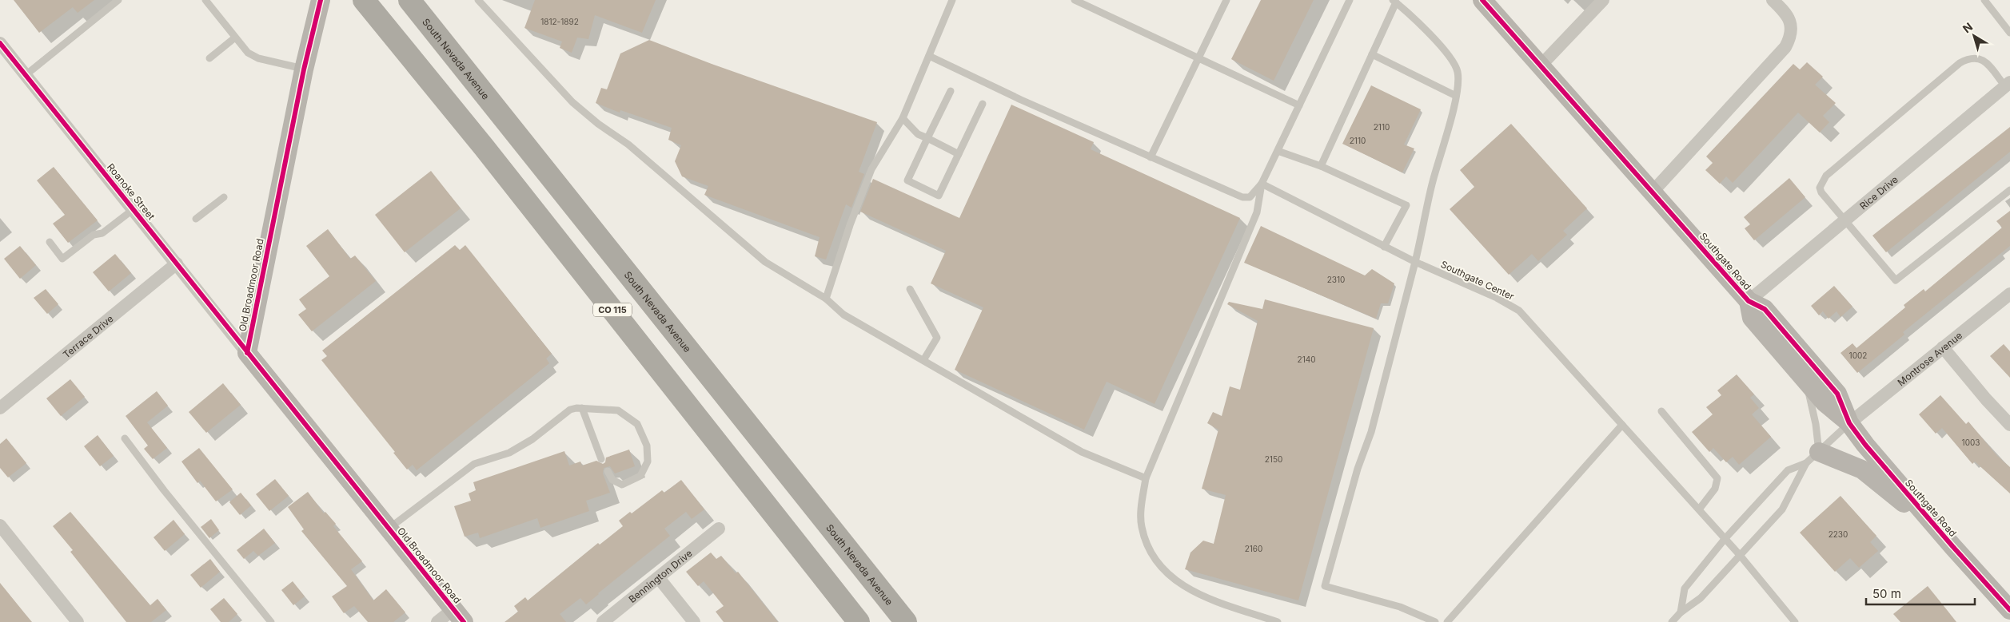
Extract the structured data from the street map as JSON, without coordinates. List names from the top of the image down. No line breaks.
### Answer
{"streets":{"highway":["South Nevada Avenue","CO 115"],"street":["Roanoke Street","Rice Drive","Southgate Road","Old Broadmoor Road","Terrace Drive","Montrose Avenue","Bennington Drive"],"lane":["Southgate Center"]},"crossings":[["Roanoke Street","Old Broadmoor Road"],["Roanoke Street","Terrace Drive"],["Rice Drive","Southgate Road"],["Southgate Road","Montrose Avenue"]],"house_numbers":["1812-1892","2110","2110","2310","1002","2140","1003","2150","2230","2160"],"scale_bar":"50 m","north":"top left"}
